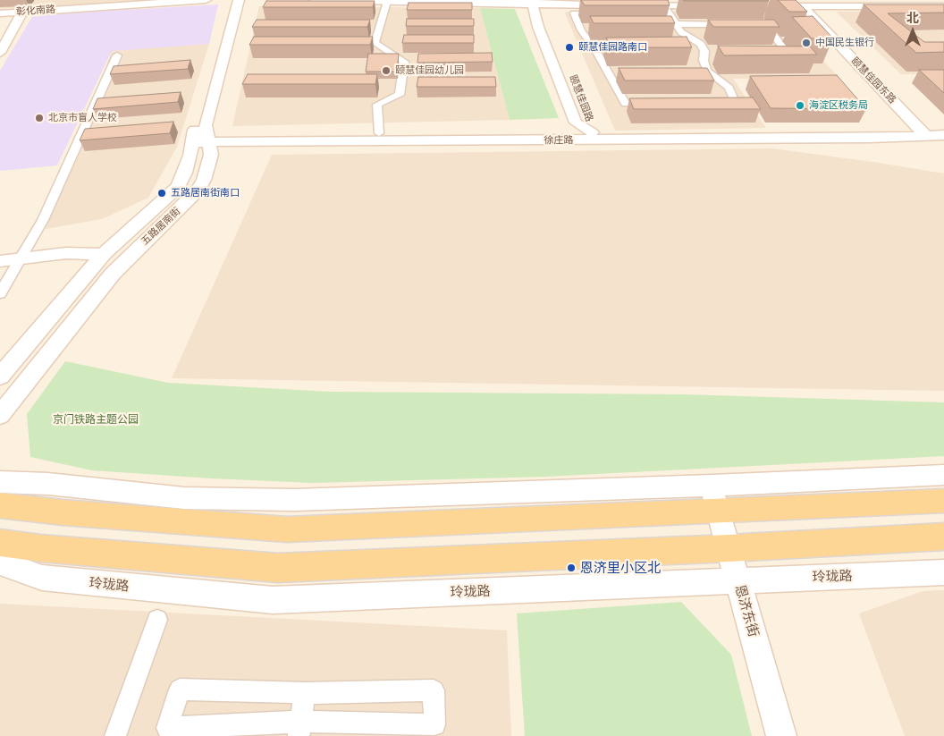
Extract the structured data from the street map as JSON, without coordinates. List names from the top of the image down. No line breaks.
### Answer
{"streets":{"street":["彰化南路","颐慧佳园东路","颐慧佳园路","徐庄路","五路居南街","玲珑路","恩济东街"]},"crossings":[["颐慧佳园东路","徐庄路"],["颐慧佳园路","徐庄路"],["徐庄路","五路居南街"],["玲珑路","恩济东街"]],"parks":["京门铁路主题公园"],"places":["中国民生银行","颐慧佳园路南口","颐慧佳园幼儿园","海淀区税务局","北京市盲人学校","五路居南街南口","恩济里小区北"],"north":"top"}
